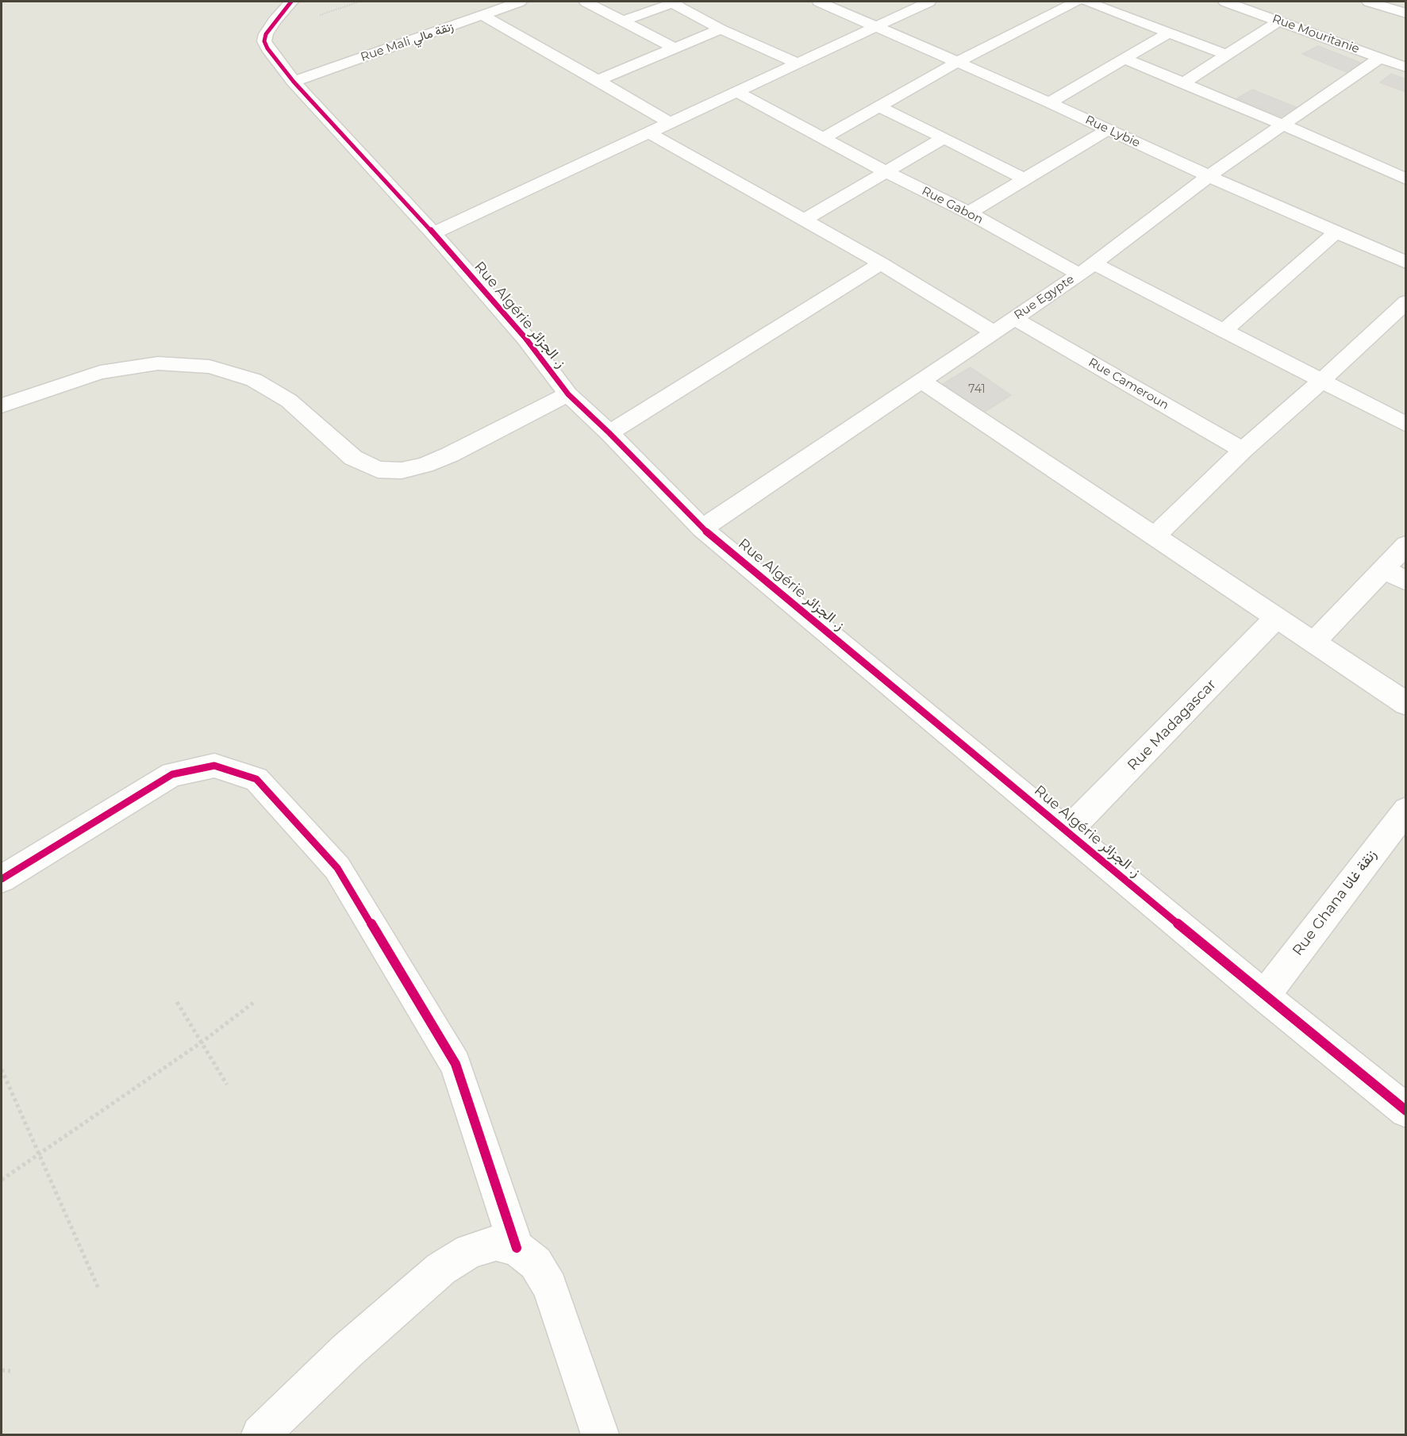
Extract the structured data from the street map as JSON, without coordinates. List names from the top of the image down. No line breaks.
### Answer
{"streets":{"street":["Rue Mouritanie","Rue Mali زنقة مالي","Rue Lybie","Rue Gabon","Rue Egypte","Rue Algérie ز. الجزائر","Rue Cameroun","Rue Madagascar","Rue Ghana زنقة غانا"]},"crossings":[["Rue Mouritanie","Rue Egypte"],["Rue Mali زنقة مالي","Rue Algérie ز. الجزائر"],["Rue Lybie","Rue Egypte"],["Rue Gabon","Rue Egypte"],["Rue Egypte","Rue Algérie ز. الجزائر"],["Rue Egypte","Rue Cameroun"],["Rue Algérie ز. الجزائر","Rue Madagascar"],["Rue Algérie ز. الجزائر","Rue Ghana زنقة غانا"]],"house_numbers":["741"]}
